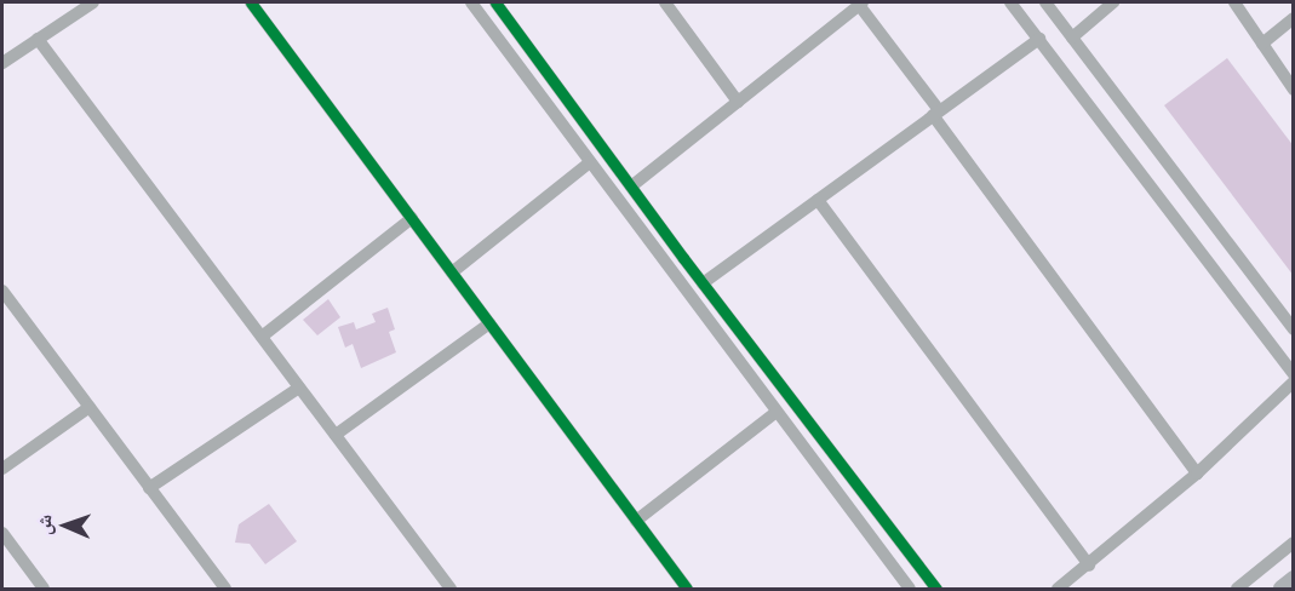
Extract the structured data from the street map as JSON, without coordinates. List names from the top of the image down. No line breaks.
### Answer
{"north":"left"}
